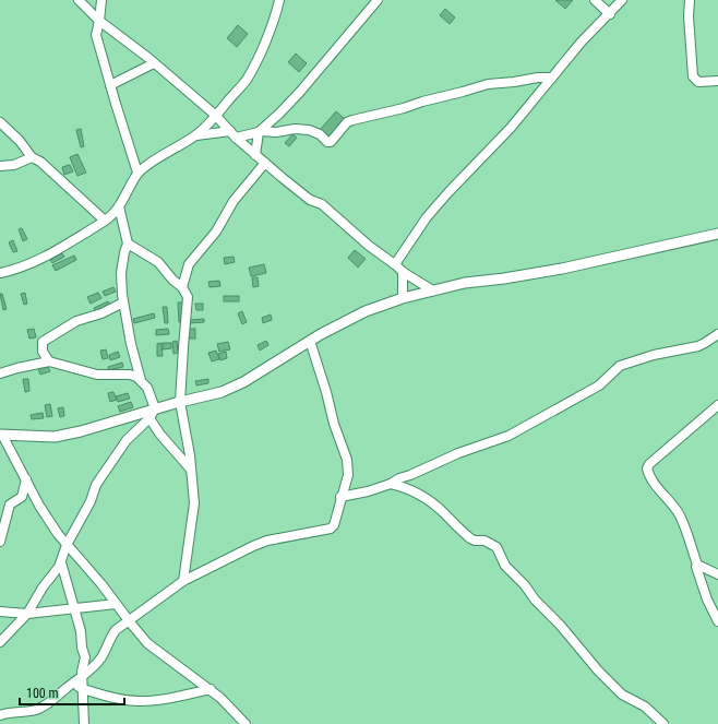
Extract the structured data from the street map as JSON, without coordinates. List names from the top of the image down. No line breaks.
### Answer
{"scale_bar":"100 m"}
